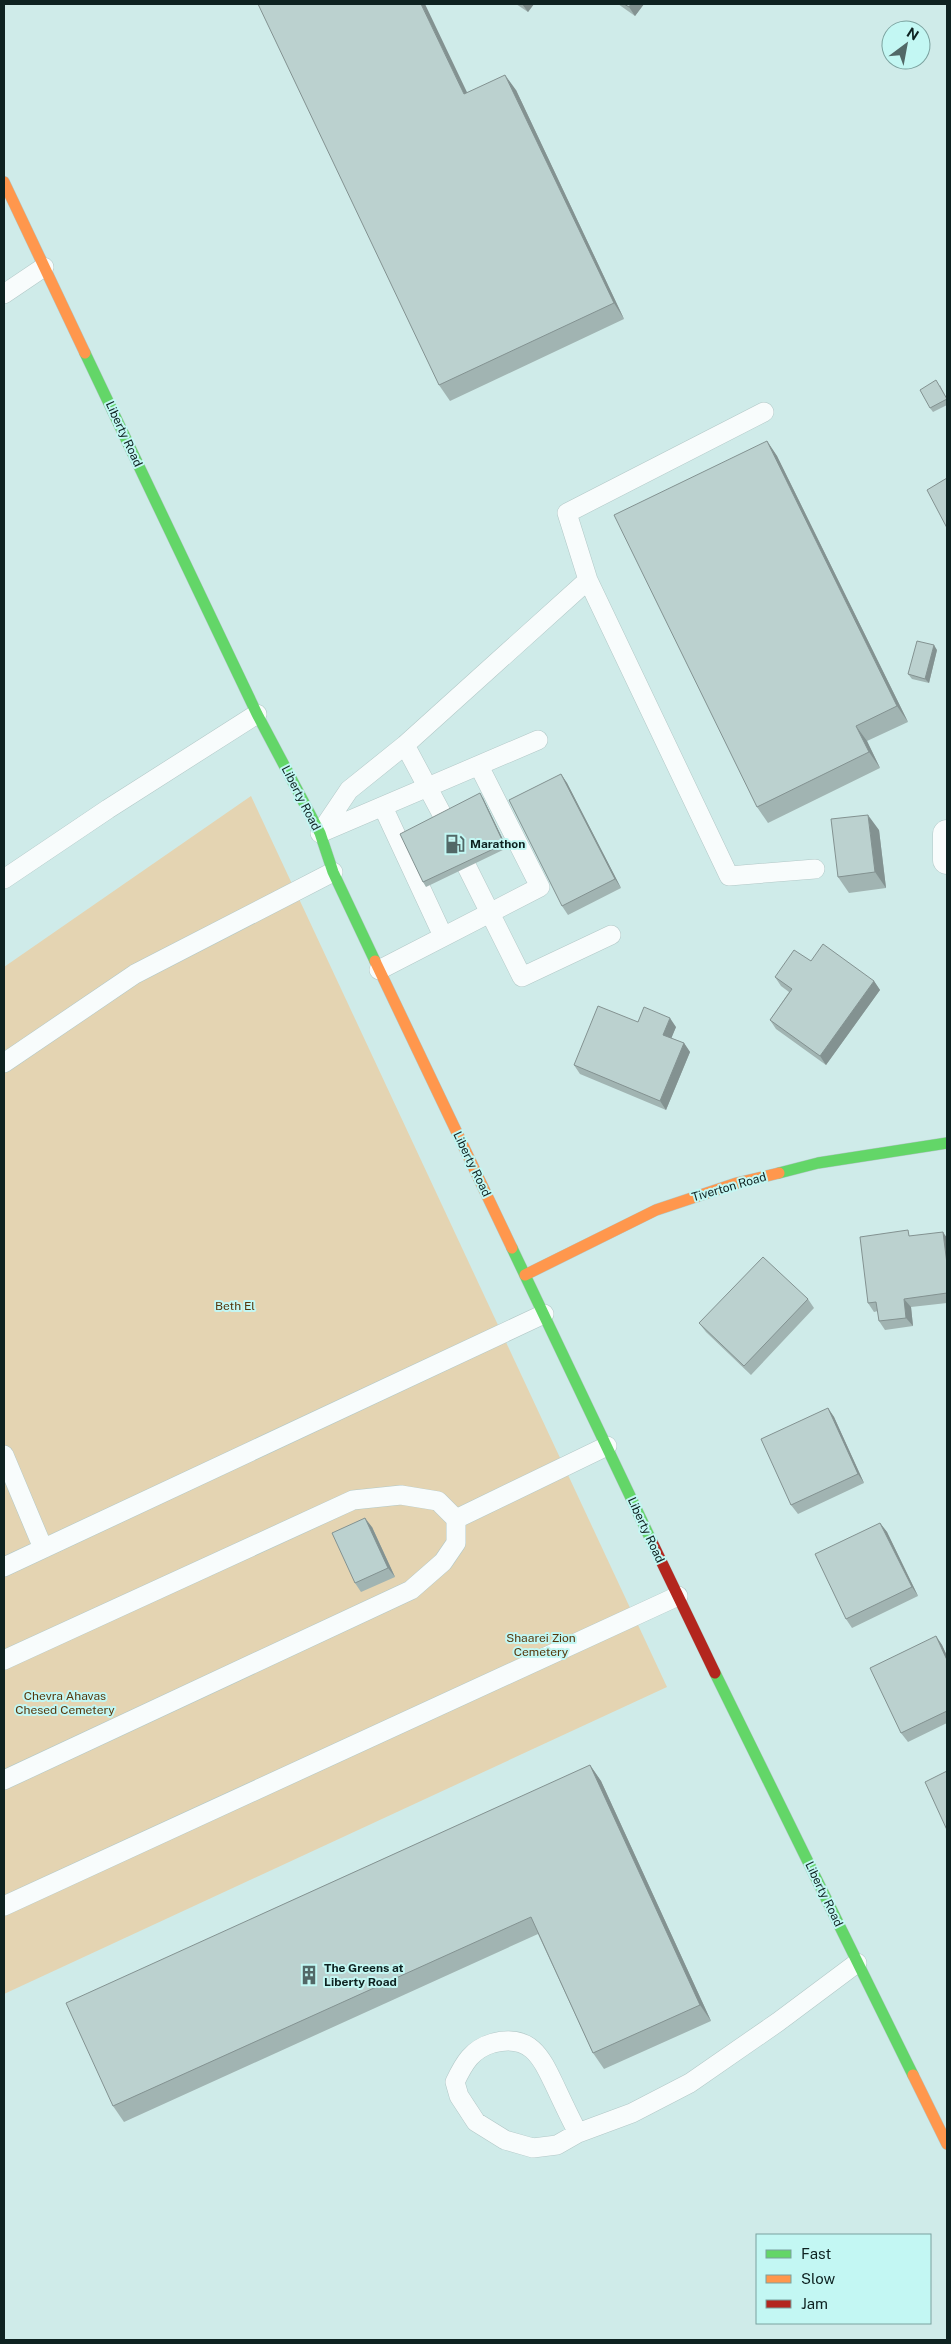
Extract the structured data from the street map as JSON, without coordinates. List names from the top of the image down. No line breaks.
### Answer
{"streets":{"main road":["Liberty Road","Tiverton Road"]},"crossings":[["Liberty Road","Tiverton Road"]],"parks":["Beth El","Shaarei Zion Cemetery","Chevra Ahavas Chesed Cemetery"],"places":{"fuel station":["Marathon"],"building":["The Greens at Liberty Road"]},"legend":["Fast","Slow","Jam"],"north":"top right"}
